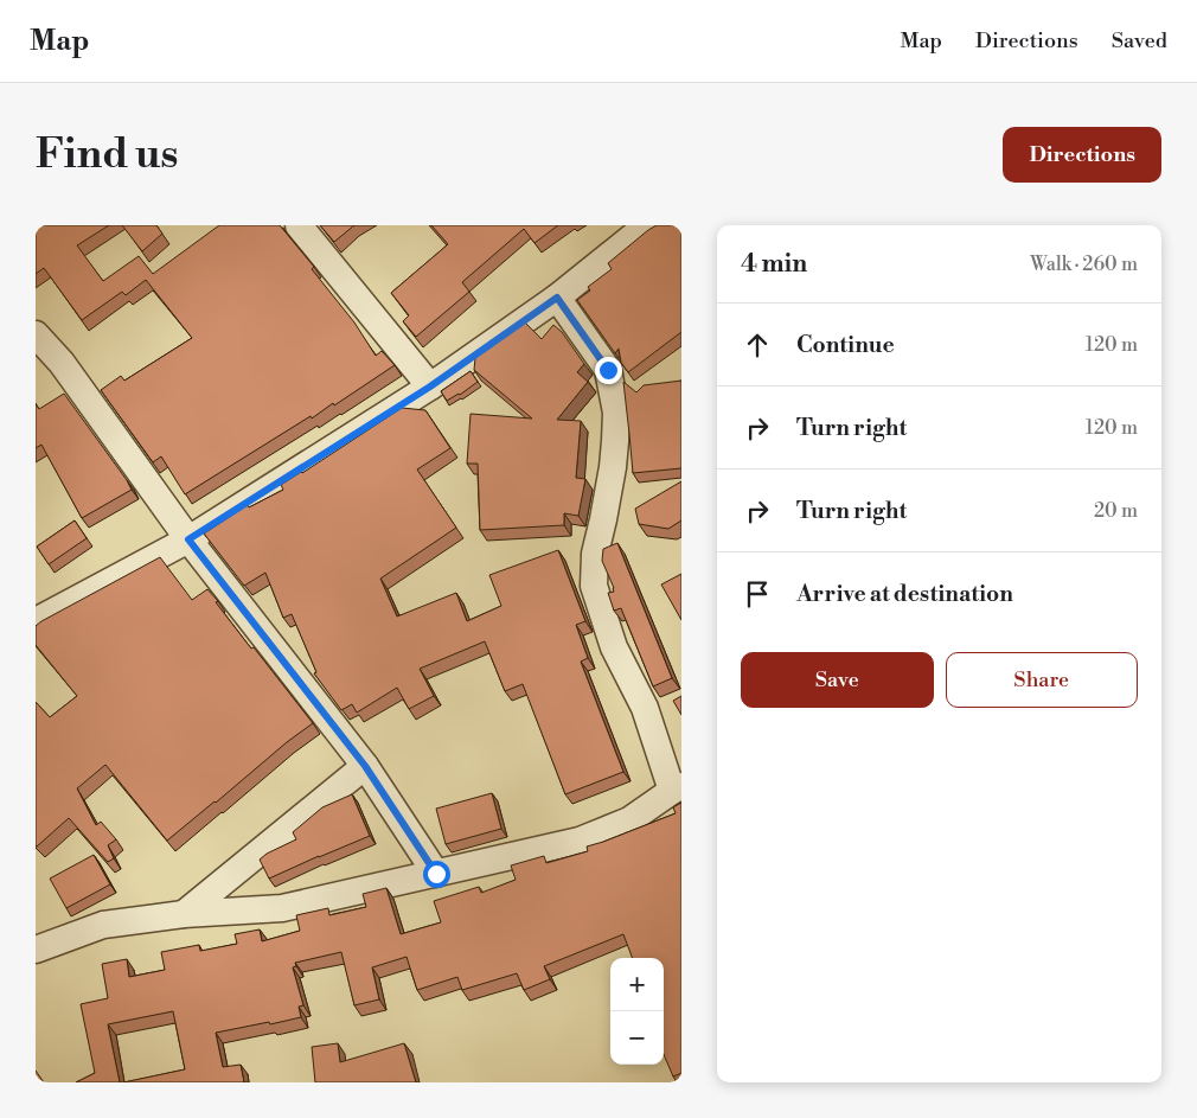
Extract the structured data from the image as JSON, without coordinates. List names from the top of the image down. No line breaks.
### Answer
{"page":{"header":"Map","nav":["Map","Directions","Saved"],"buttons":["Directions",["Save","Share"]],"title":"Find us","heading":["4 min","Walk · 260 m"],"list":[["Continue","120 m"],["Turn right","120 m"],["Turn right","20 m"],"Arrive at destination"],"map_buttons":["+","−"]}}
